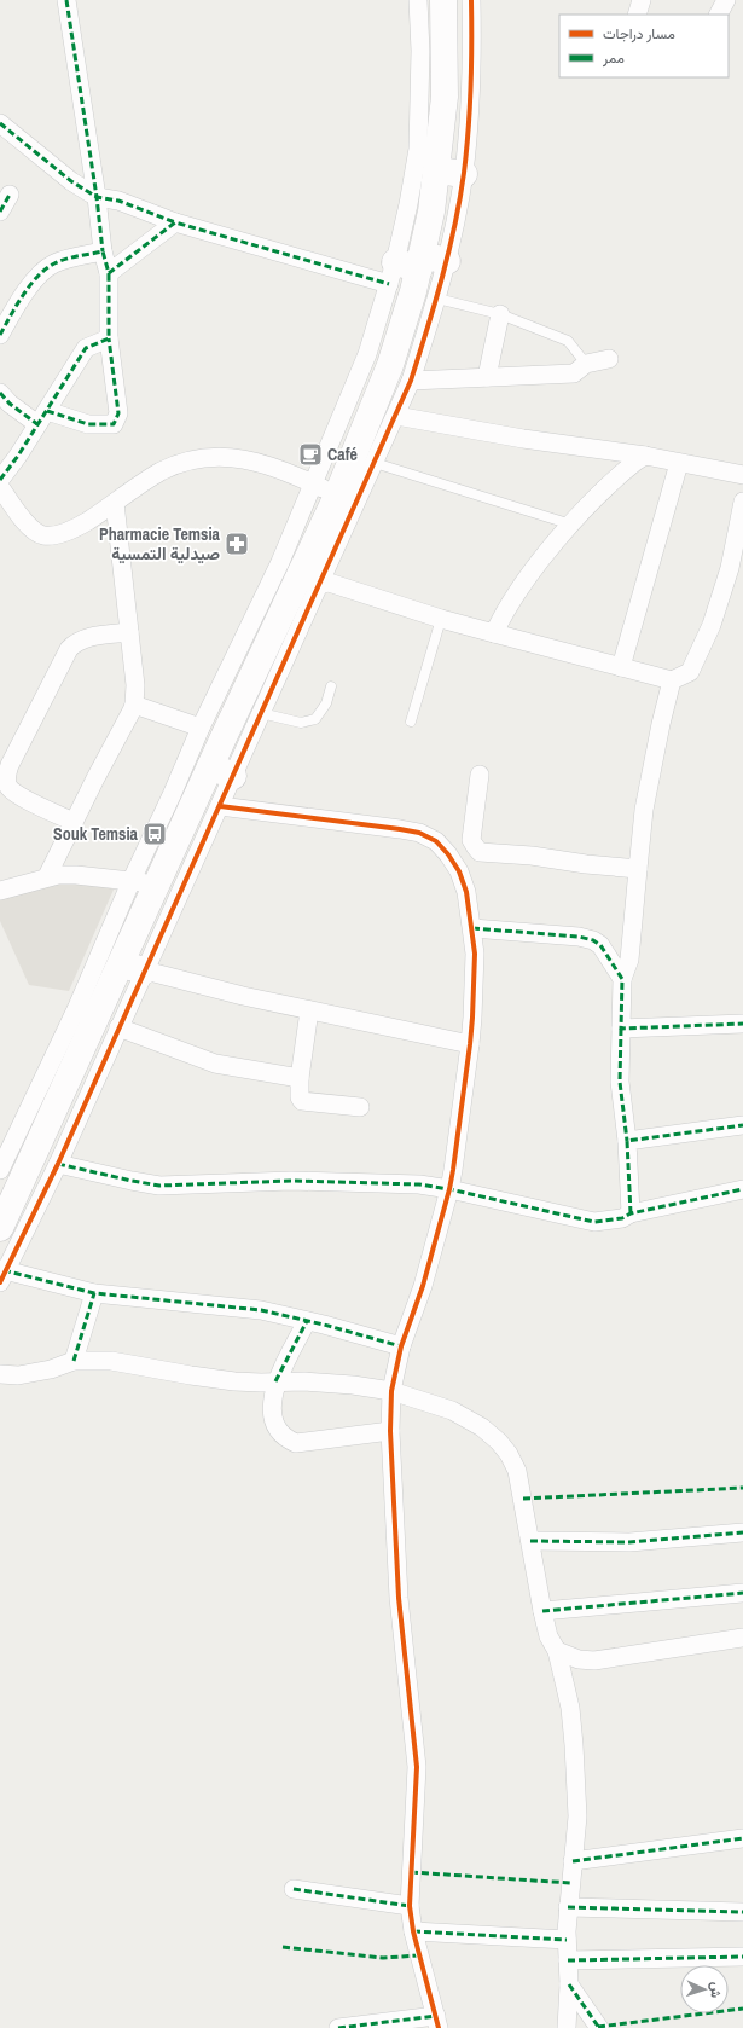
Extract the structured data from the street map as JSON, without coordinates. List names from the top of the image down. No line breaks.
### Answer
{"places":{"cafe":["Café"],"pharmacy":["Pharmacie Temsia صيدلية التمسية"],"bus stop":["Souk Temsia"]},"legend":["مسار دراجات","ممر"],"north":"right"}
